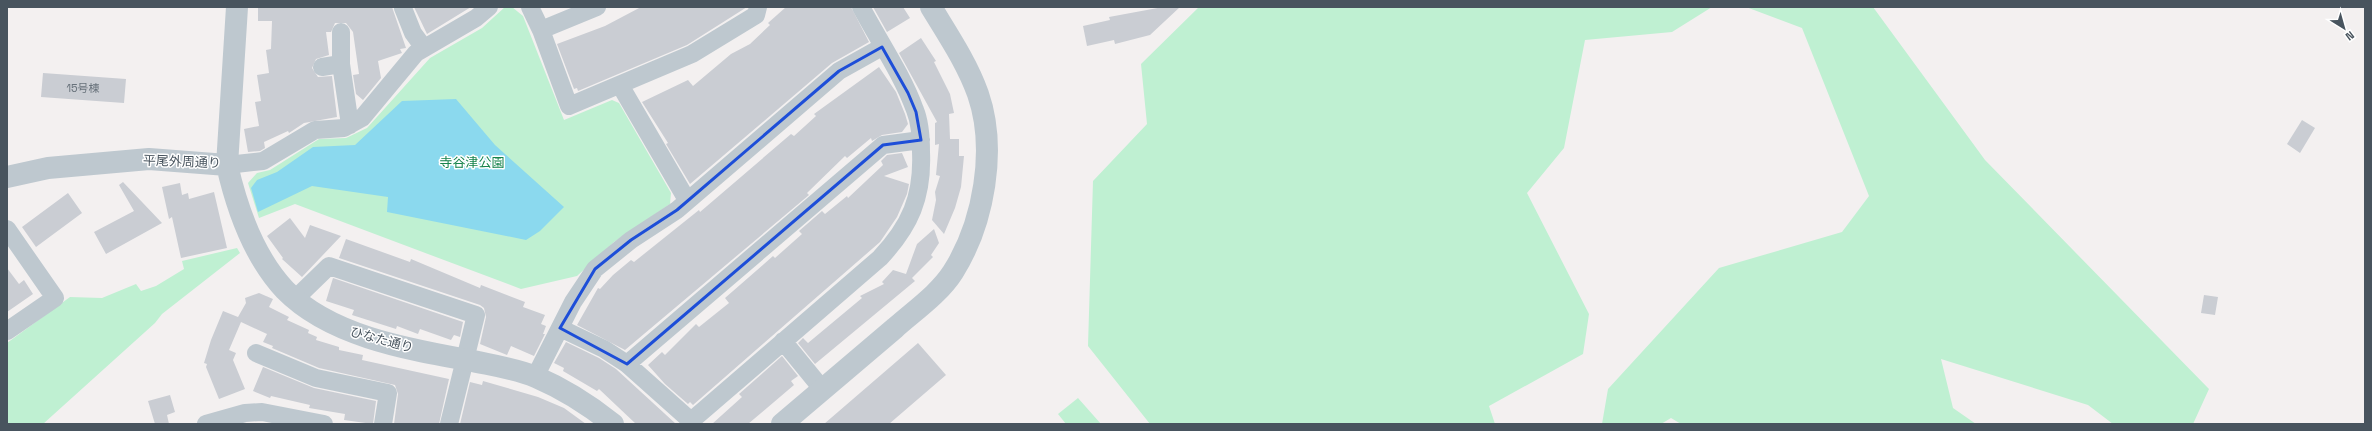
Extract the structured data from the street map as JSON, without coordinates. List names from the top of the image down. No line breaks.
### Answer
{"streets":{"street":["平尾外周通り","ひなた通り"]},"crossings":[["平尾外周通り","ひなた通り"]],"parks":["寺谷津公園"],"house_numbers":["15号棟"],"north":"bottom right"}
